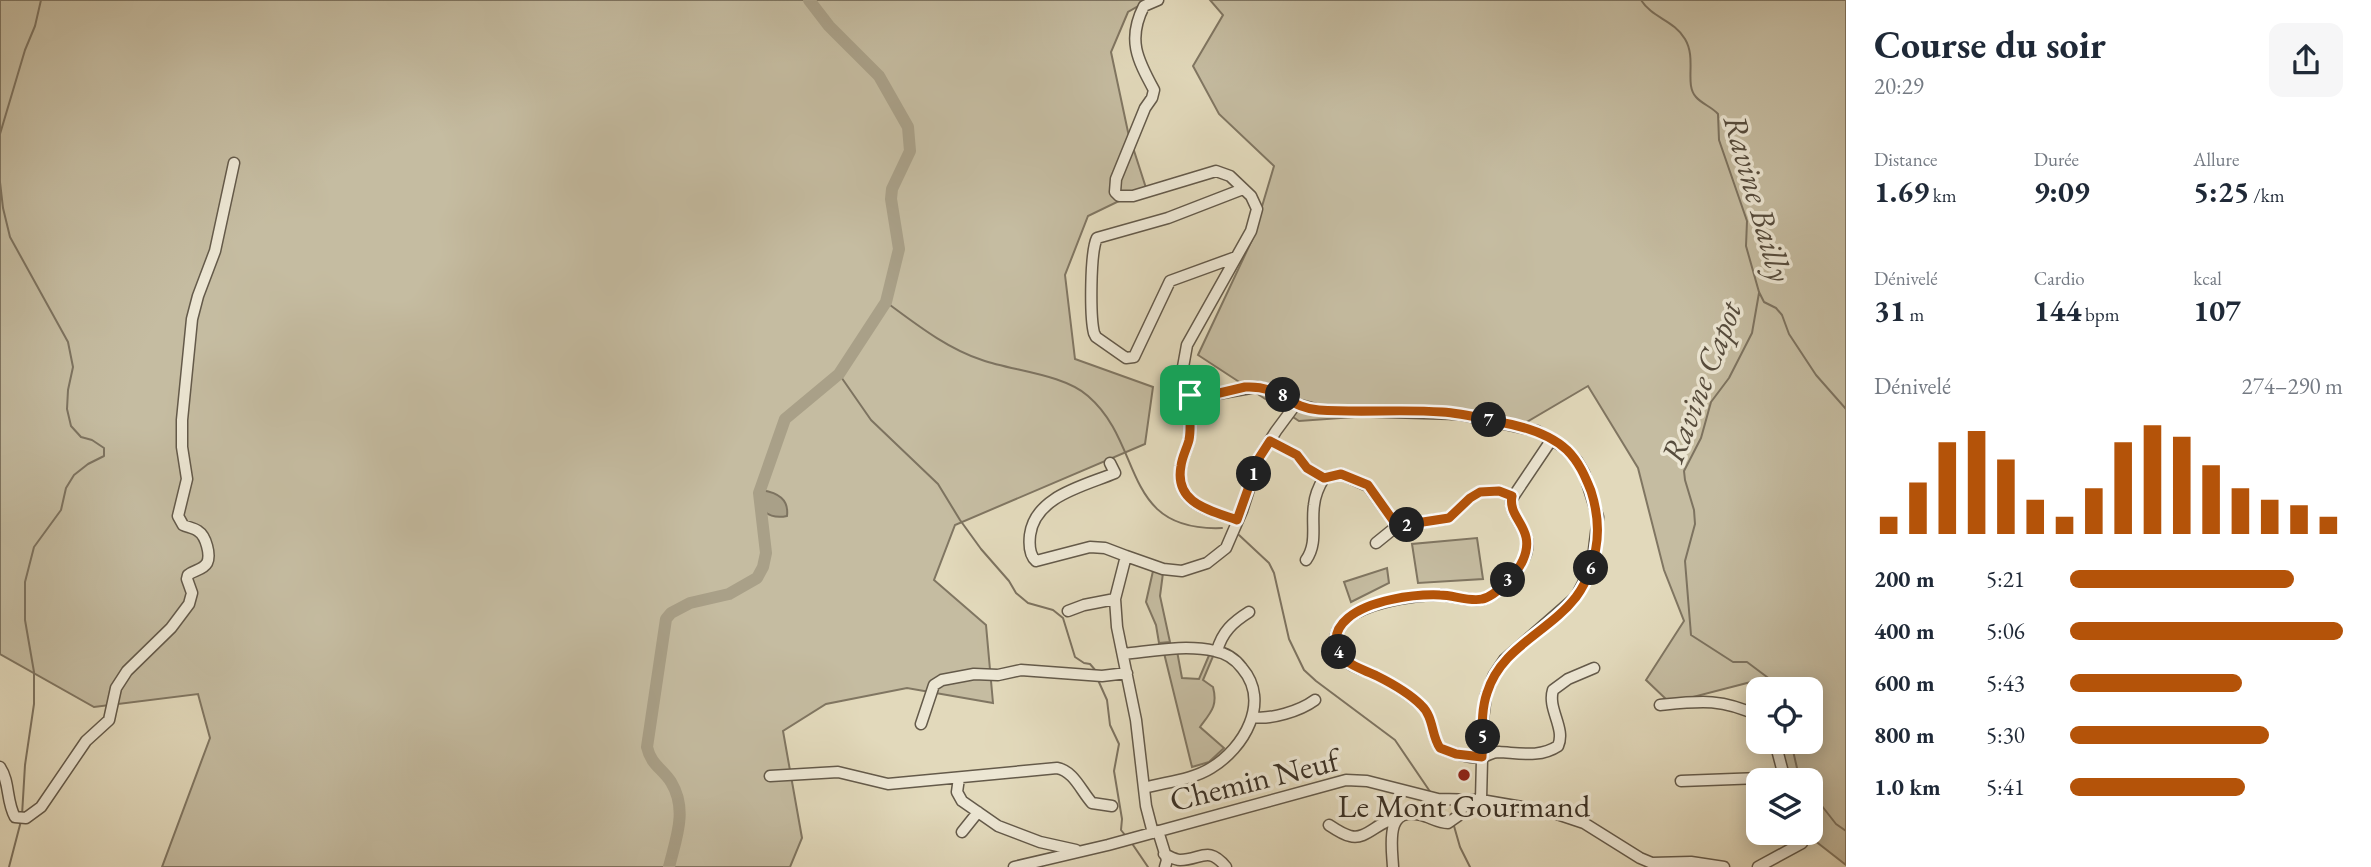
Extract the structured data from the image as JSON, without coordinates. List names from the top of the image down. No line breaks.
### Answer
{"streets":{"street":["Chemin Neuf"]},"water":["Ravine Bailly","Ravine Capot"],"places":["Le Mont Gourmand"],"page":{"heading":["Course du soir","20:29"],"stats":[["Distance","1.69 km"],["Durée","9:09"],["Allure","5:25 /km"],["Dénivelé","31 m"],["Cardio","144 bpm"],["kcal","107"]],"chart":["Dénivelé","274–290 m"],"pins":["8","7","1","2","6","3","4","5"],"list":[{"name":"200 m","note":"5:21"},{"name":"400 m","note":"5:06"},{"name":"600 m","note":"5:43"},{"name":"800 m","note":"5:30"},{"name":"1.0 km","note":"5:41"}]}}
